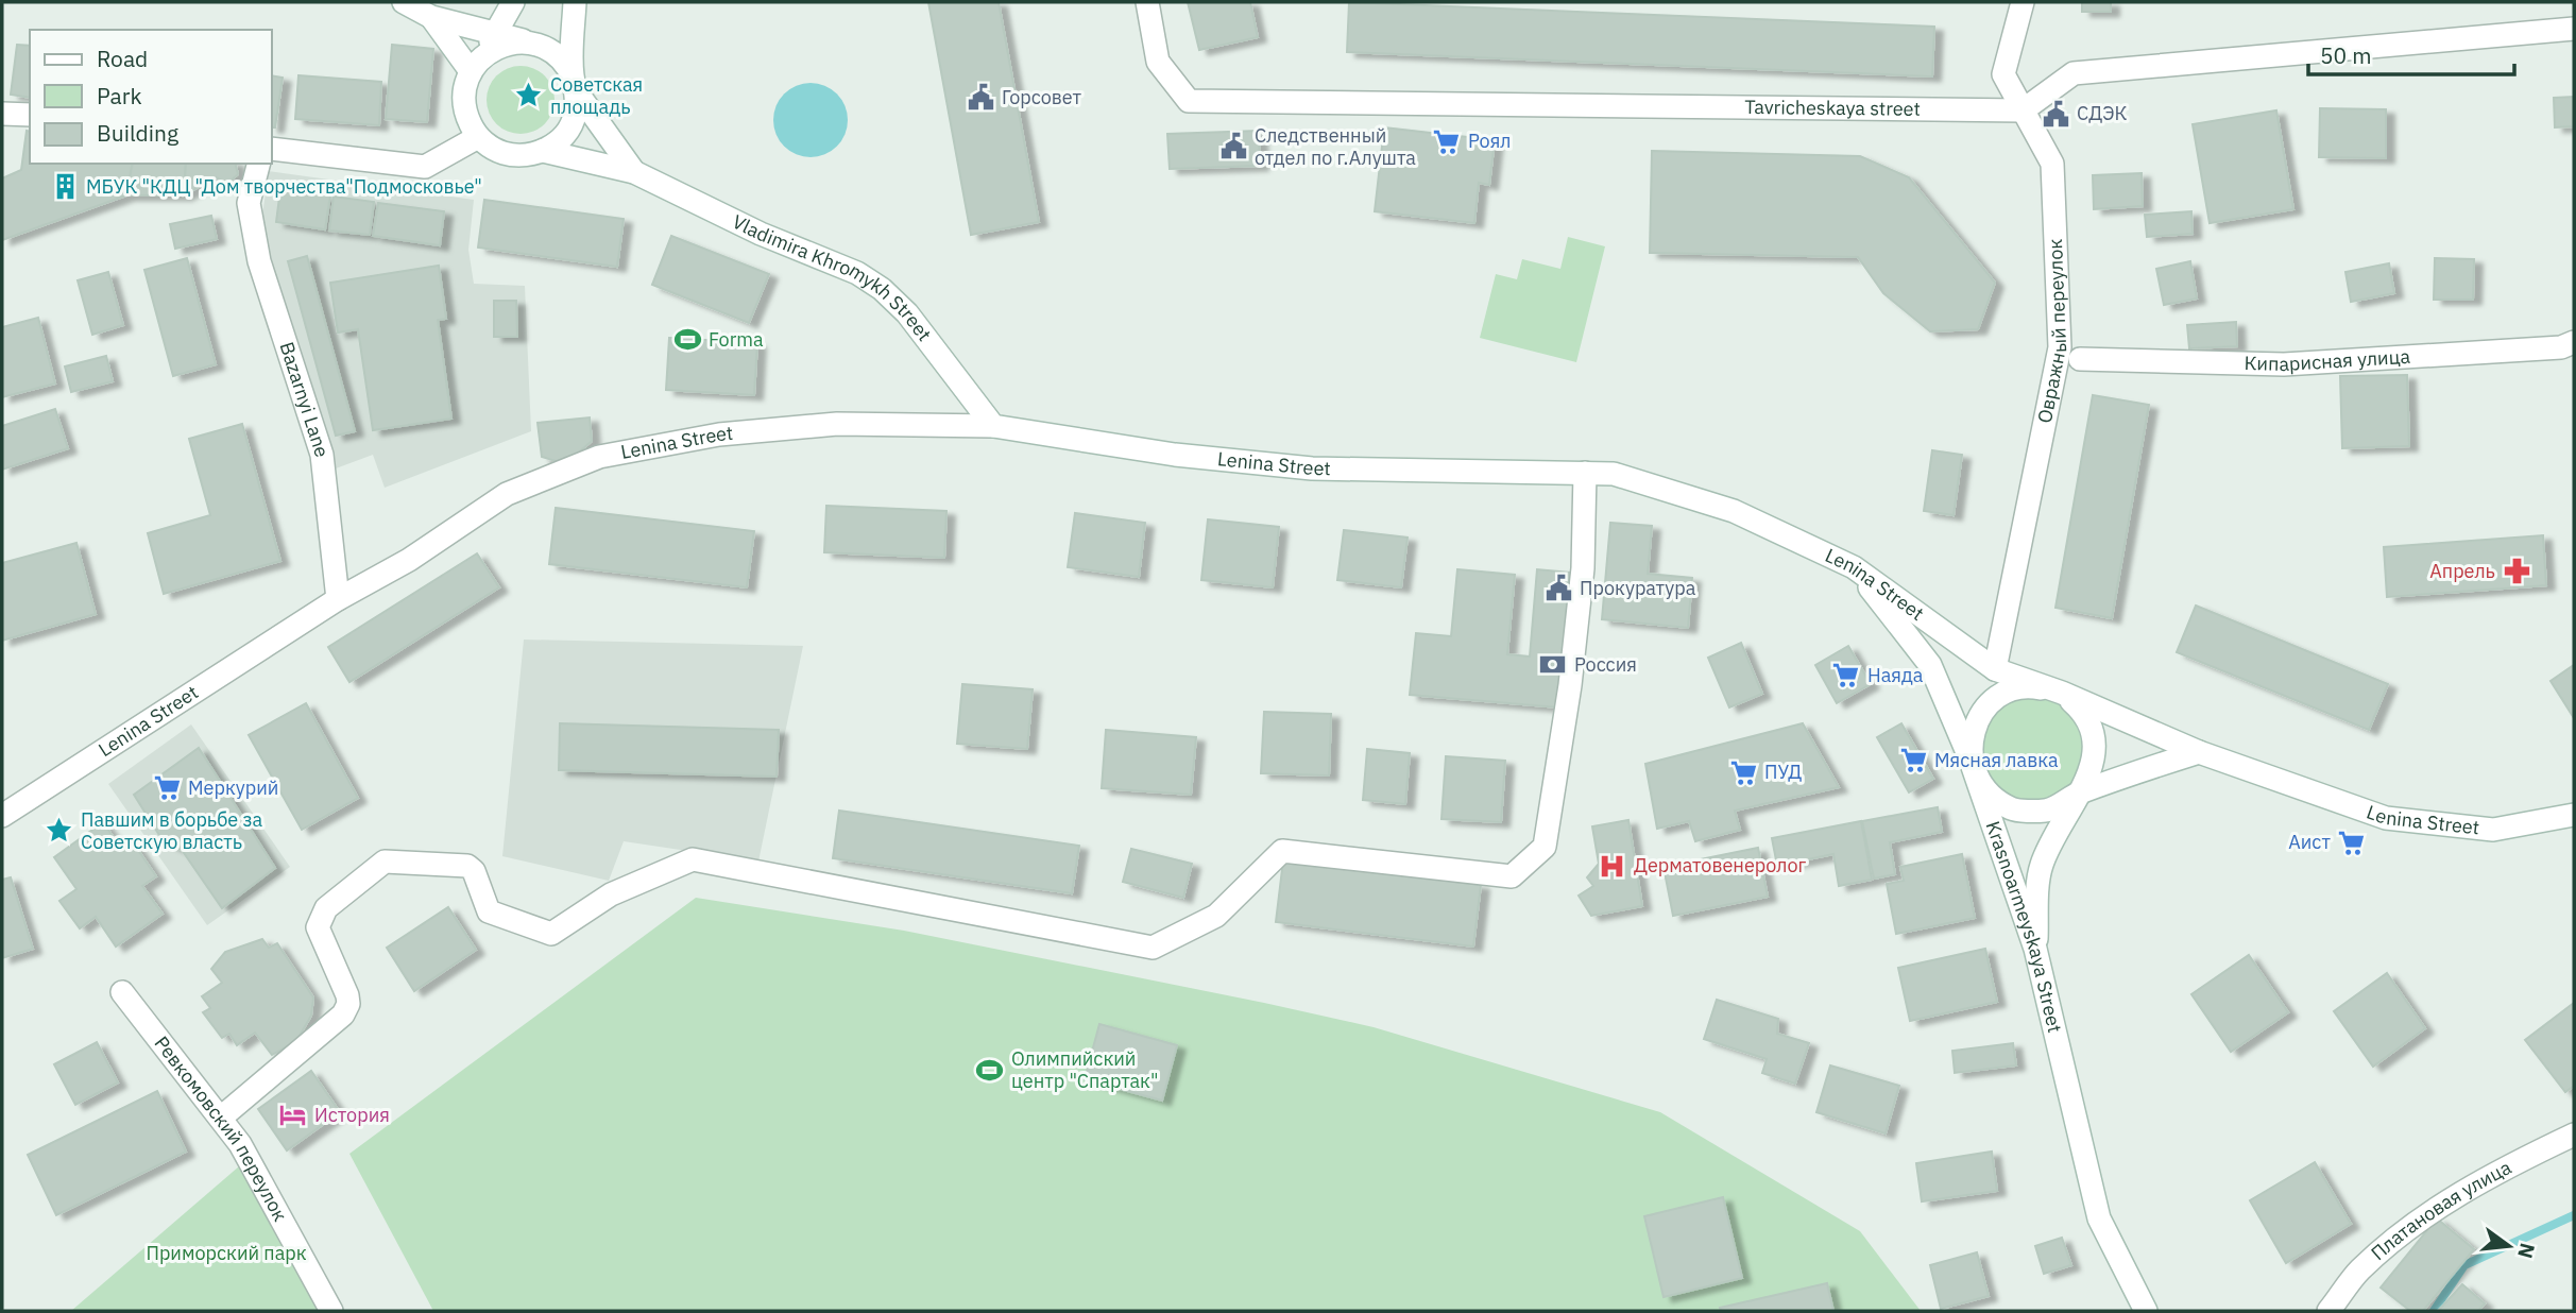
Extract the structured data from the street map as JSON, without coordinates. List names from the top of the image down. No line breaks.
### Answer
{"streets":{"street":["Tavricheskaya street","Vladimira Khromykh Street","Овражный переулок","Кипарисная улица","Bazarnyi Lane","Lenina Street","Krasnoarmeyskaya Street","Ревкомовский переулок","Платановая улица"]},"crossings":[["Tavricheskaya street","Овражный переулок"],["Vladimira Khromykh Street","Lenina Street"],["Овражный переулок","Lenina Street"],["Bazarnyi Lane","Lenina Street"],["Lenina Street","Krasnoarmeyskaya Street"]],"parks":["Приморский парк"],"places":{"place":["Советская площадь","Павшим в борьбе за Советскую власть"],"public building":["Горсовет","СДЭК","Следственный отдел по г.Алушта","Прокуратура"],"supermarket":["Роял","Наяда","Мясная лавка","ПУД","Меркурий","Аист"],"building":["МБУК \"КДЦ \"Дом творчества\"Подмосковье\""],"sports":["Forma","Олимпийский центр \"Спартак\""],"pharmacy":["Апрель"],"bank":["Россия"],"hospital":["Дерматовенеролог"],"hotel":["История"]},"legend":["Road","Park","Building"],"scale_bar":"50 m","north":"right"}
